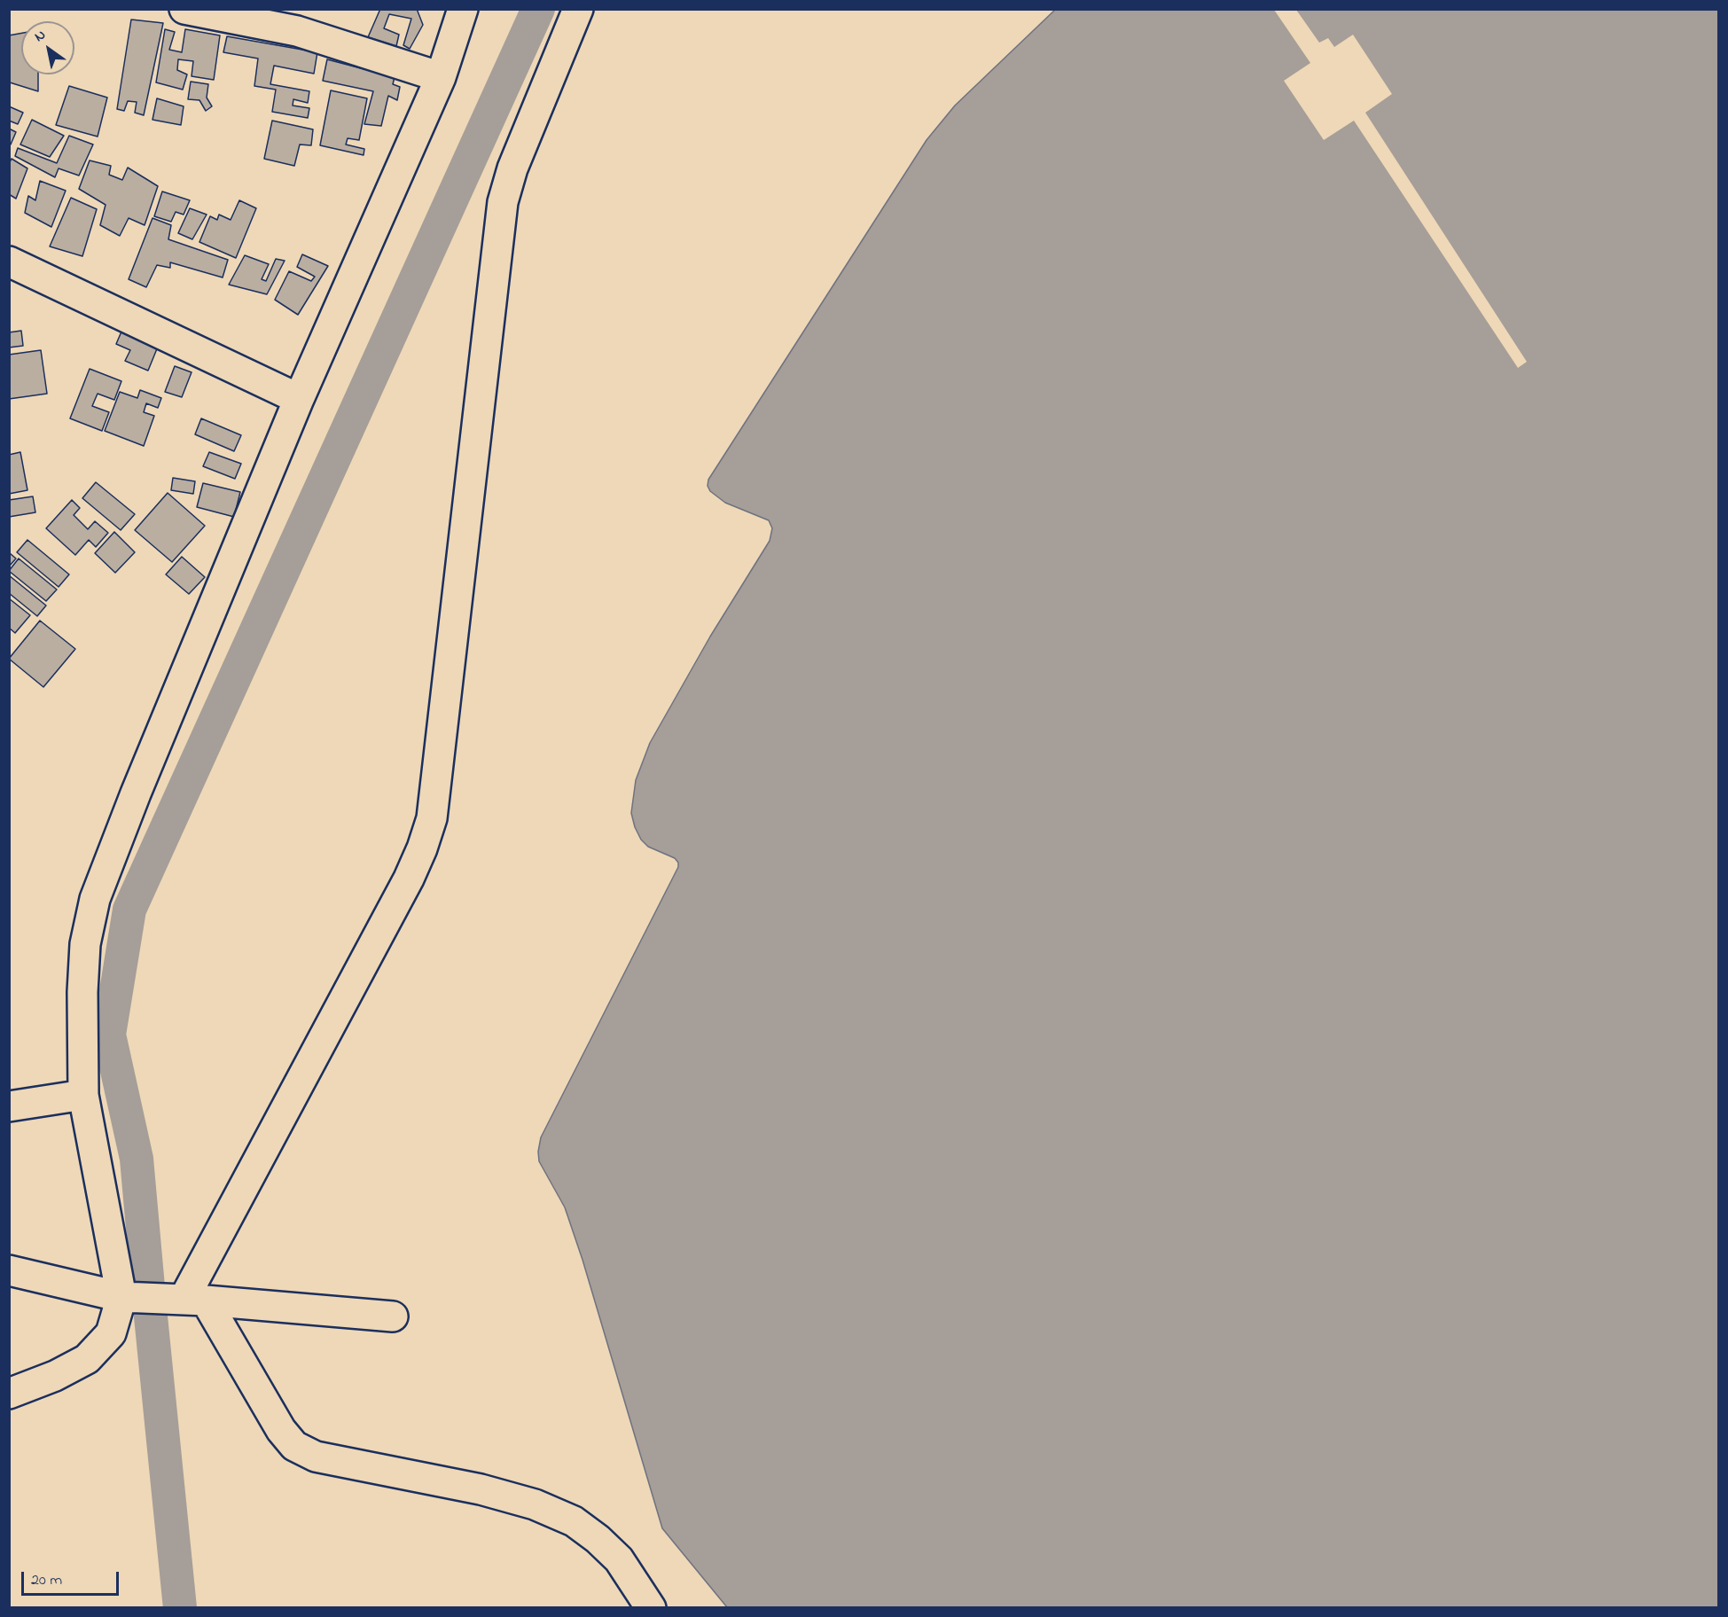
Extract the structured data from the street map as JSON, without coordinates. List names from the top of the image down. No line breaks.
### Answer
{"scale_bar":"20 m","north":"top left"}
